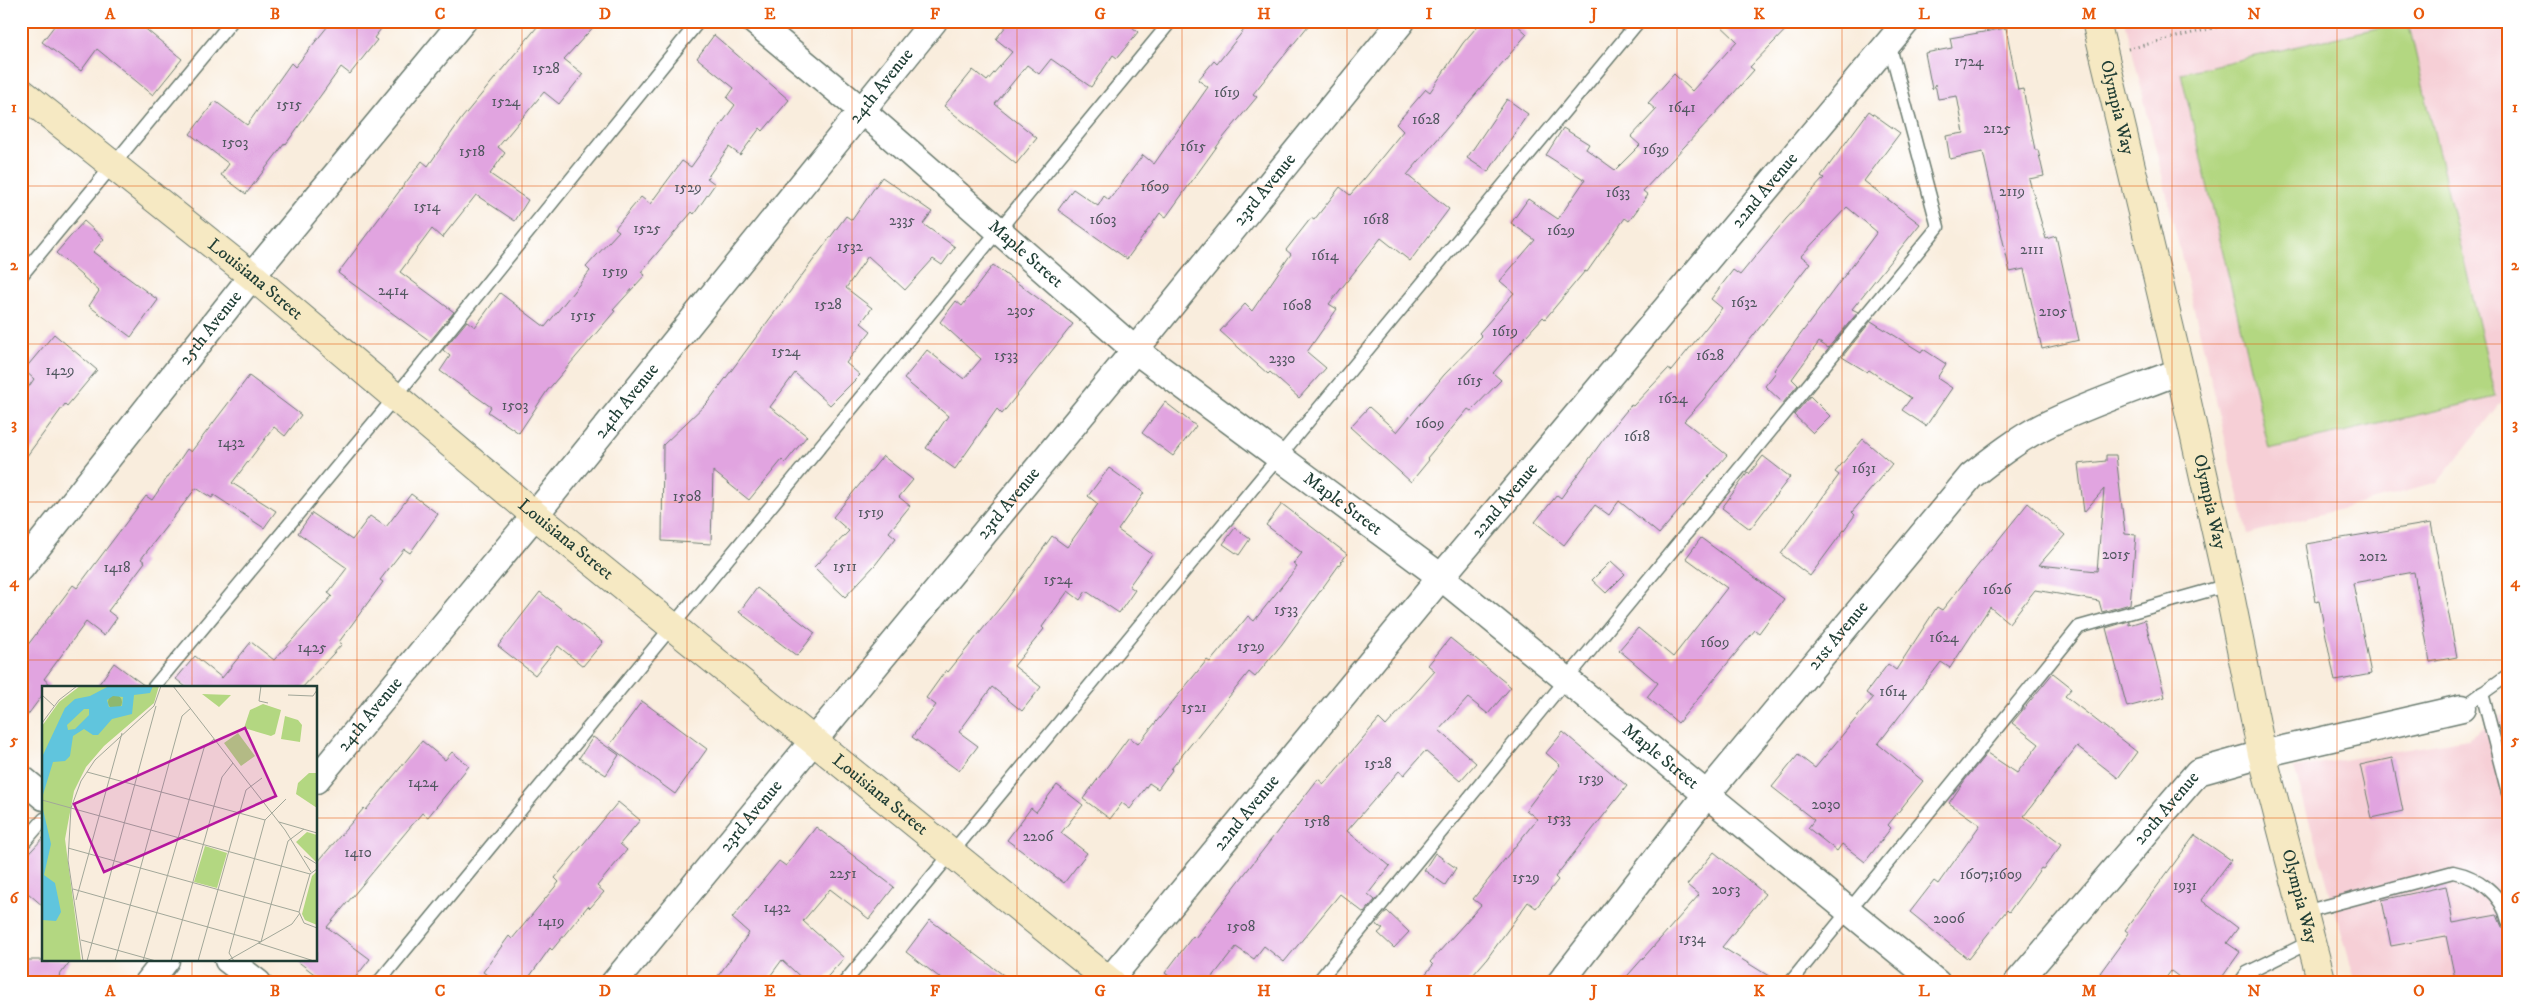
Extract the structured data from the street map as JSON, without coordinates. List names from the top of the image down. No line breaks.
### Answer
{"streets":{"street":["24th Avenue","Olympia Way","23rd Avenue","22nd Avenue","Maple Street","Louisiana Street","25th Avenue","21st Avenue","20th Avenue"]},"crossings":[["24th Avenue","Maple Street"],["24th Avenue","Louisiana Street"],["Olympia Way","21st Avenue"],["Olympia Way","20th Avenue"],["23rd Avenue","Maple Street"],["23rd Avenue","Louisiana Street"],["22nd Avenue","Maple Street"],["22nd Avenue","Louisiana Street"],["Maple Street","21st Avenue"],["Louisiana Street","25th Avenue"]],"house_numbers":["1724","1528","1619","1524","1515","1641","1628","2125","1503","1615","1639","1518","1609","1529","2119","1633","1514","1603","1618","2335","1525","1629","1532","2111","1614","1519","2414","1632","1528","1608","2305","2105","1515","1619","1524","1533","1628","2330","1429","1615","1624","1503","1609","1618","1432","1631","1508","1519","2015","2012","1511","1418","1524","1626","1533","1624","1609","1529","1425","1614","1521","1528","1539","1424","2030","1533","1518","2206","1410","2251","1607;1609","1529","1931","2053","1432","2006","1419","1508","1534"],"grid":{"columns":["A","B","C","D","E","F","G","H","I","J","K","L","M","N","O"],"rows":["1","2","3","4","5","6"]}}
